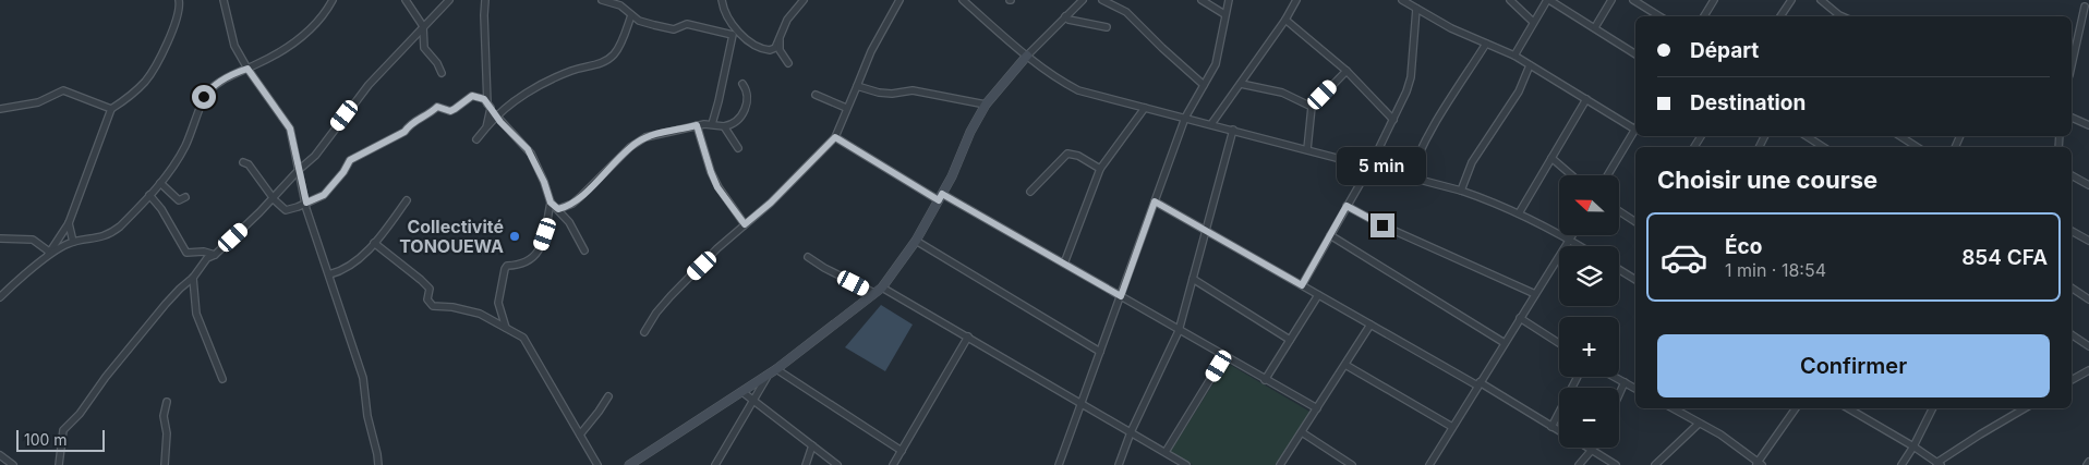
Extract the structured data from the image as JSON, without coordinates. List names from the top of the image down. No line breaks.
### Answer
{"places":["Collectivité TONOUEWA"],"scale_bar":"100 m","north":"left","page":{"banner":["Départ","Destination"],"bubble":"5 min","heading":"Choisir une course","map_buttons":["+","−"],"list":[{"name":"Éco","note":"1 min · 18:54","value":"854 CFA"}],"buttons":"Confirmer","scale":"100 m"}}
